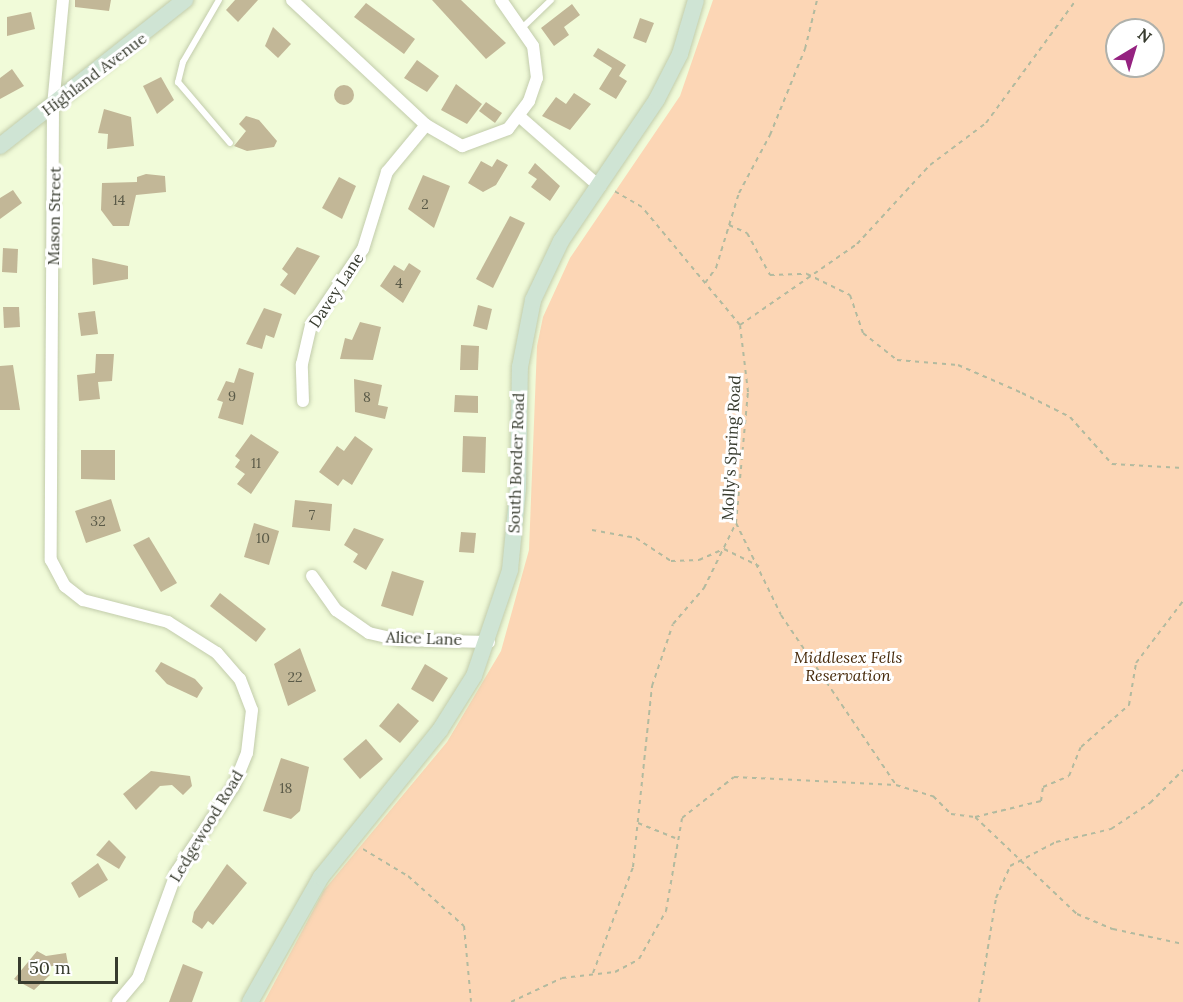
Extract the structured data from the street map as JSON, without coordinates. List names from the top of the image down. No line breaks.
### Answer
{"streets":{"main road":["Highland Avenue","South Border Road"],"street":["Mason Street","Davey Lane","Alice Lane","Ledgewood Road"],"path":["Molly's Spring Road"]},"crossings":[["Highland Avenue","Mason Street"],["Mason Street","Ledgewood Road"],["South Border Road","Alice Lane"]],"parks":["Middlesex Fells Reservation"],"house_numbers":["14","2","4","9","8","11","7","32","10","22","18"],"scale_bar":"50 m","north":"top right"}
